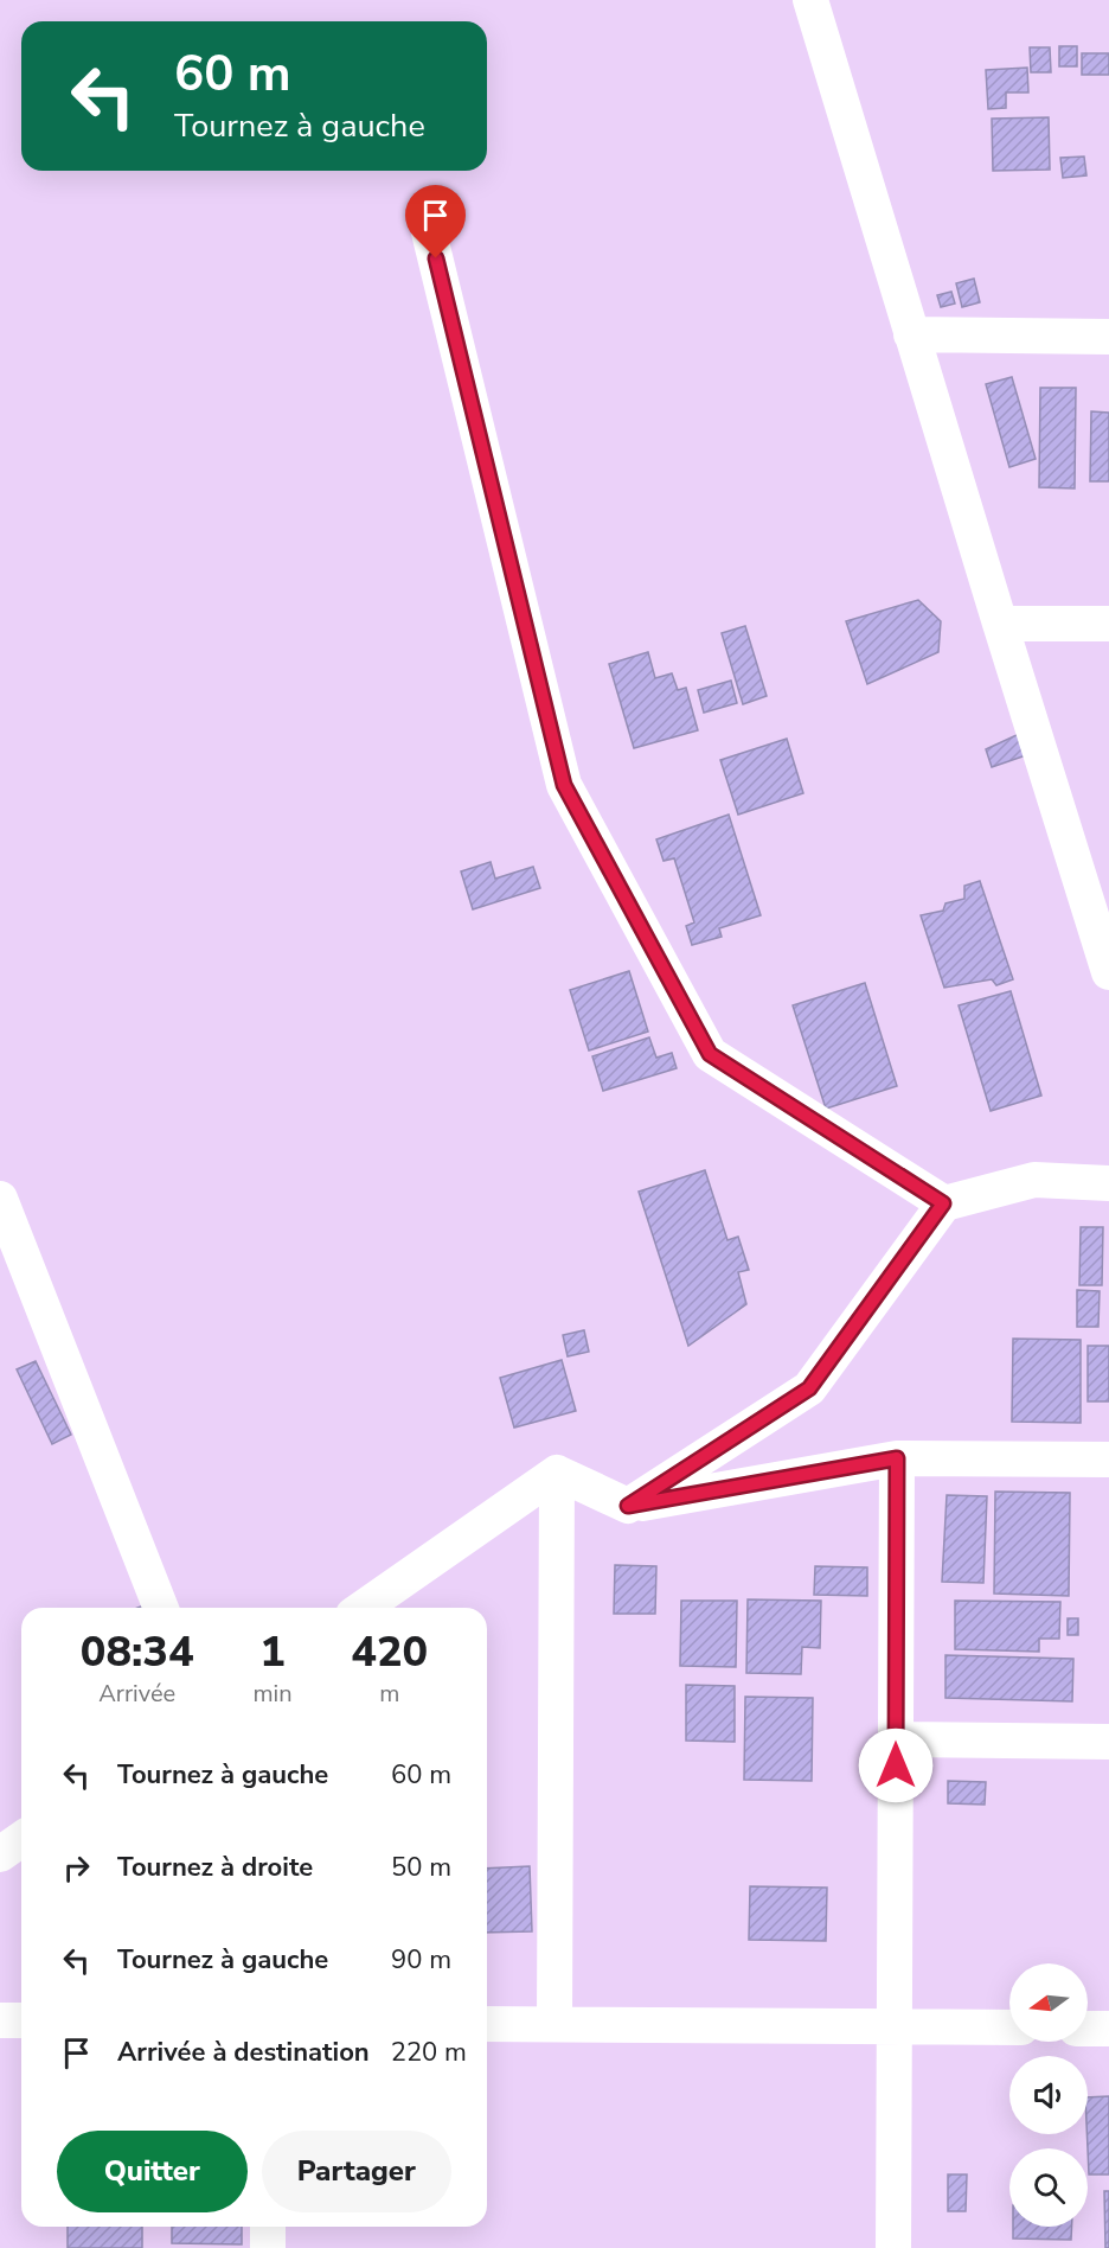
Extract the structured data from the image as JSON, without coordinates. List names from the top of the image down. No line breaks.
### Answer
{"north":"left","page":{"turn":["60 m","Tournez à gauche"],"eta":["08:34","Arrivée","1","min","420","m"],"list":[{"name":"Tournez à gauche","value":"60 m"},{"name":"Tournez à droite","value":"50 m"},{"name":"Tournez à gauche","value":"90 m"},{"name":"Arrivée à destination","value":"220 m"}],"buttons":["Quitter","Partager"]}}
